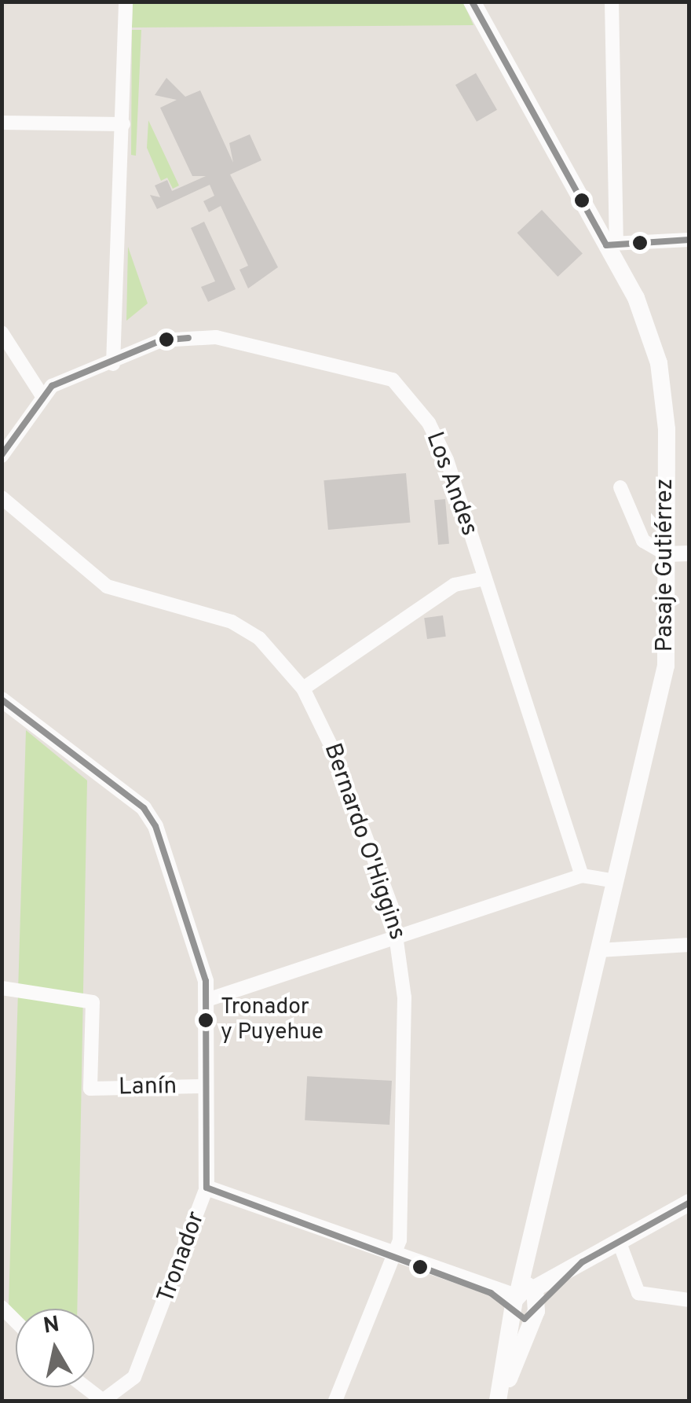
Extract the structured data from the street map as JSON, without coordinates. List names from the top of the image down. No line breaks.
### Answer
{"streets":{"main road":["Pasaje Gutiérrez"],"street":["Los Andes","Bernardo O'Higgins","Lanín","Tronador"]},"crossings":[["Lanín","Tronador"]],"places":["Tronador y Puyehue"],"north":"top"}
